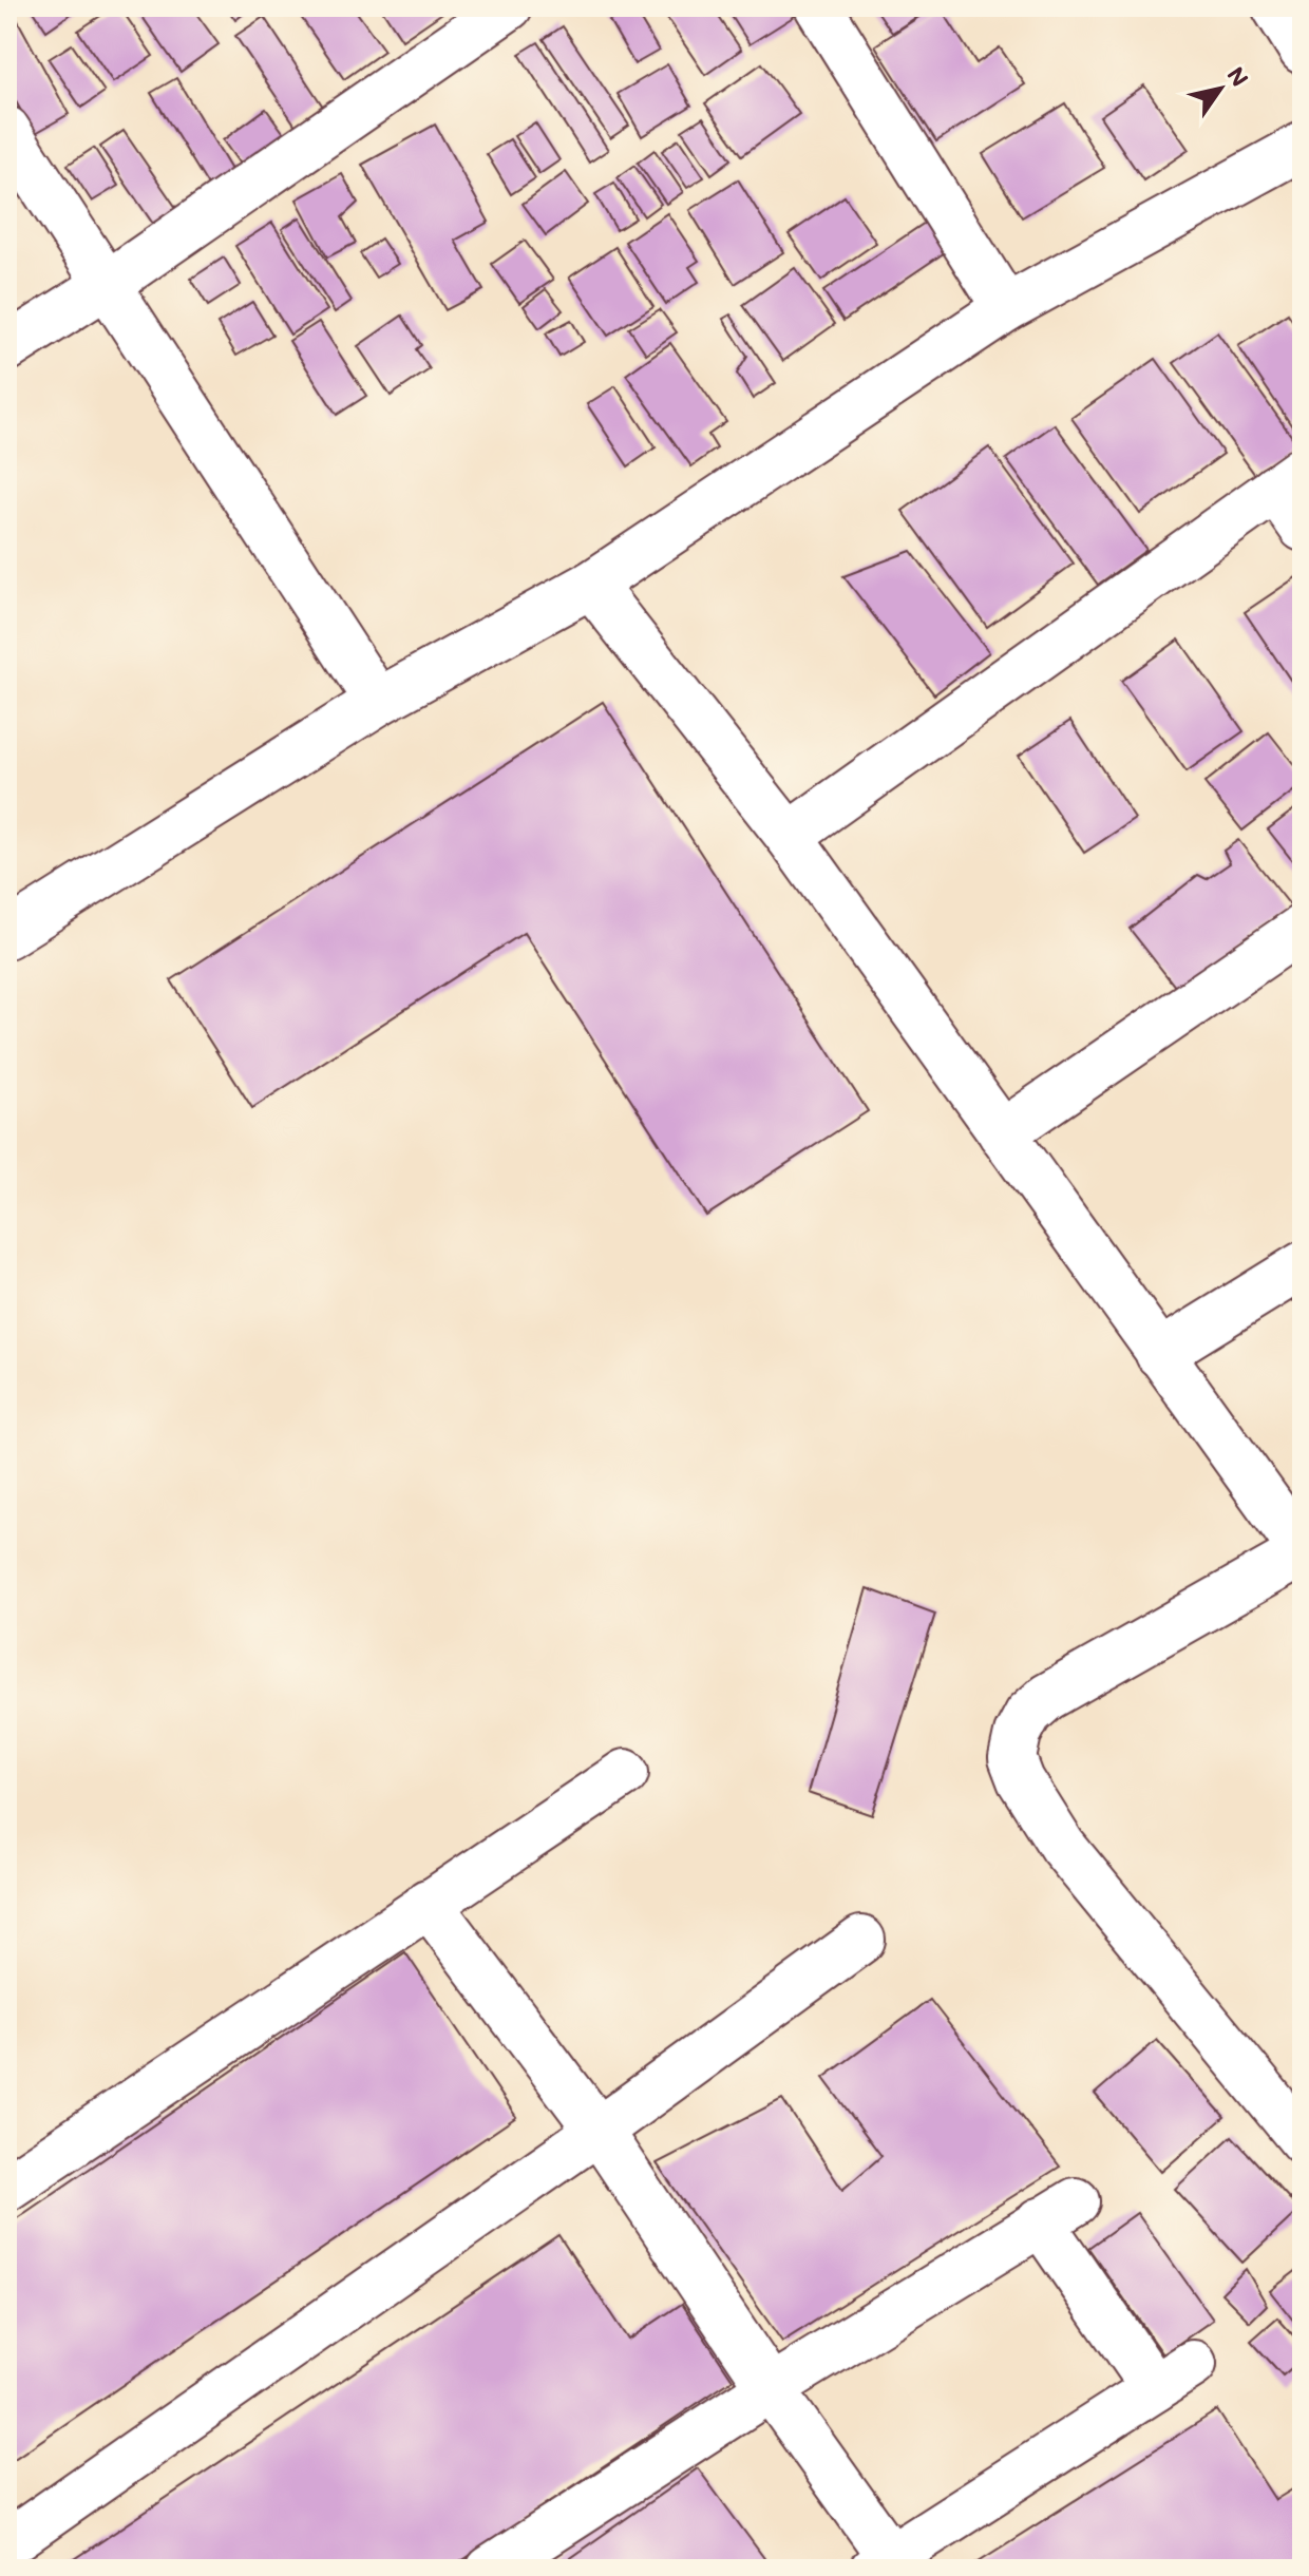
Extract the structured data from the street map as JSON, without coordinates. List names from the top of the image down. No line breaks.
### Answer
{"north":"top right"}
